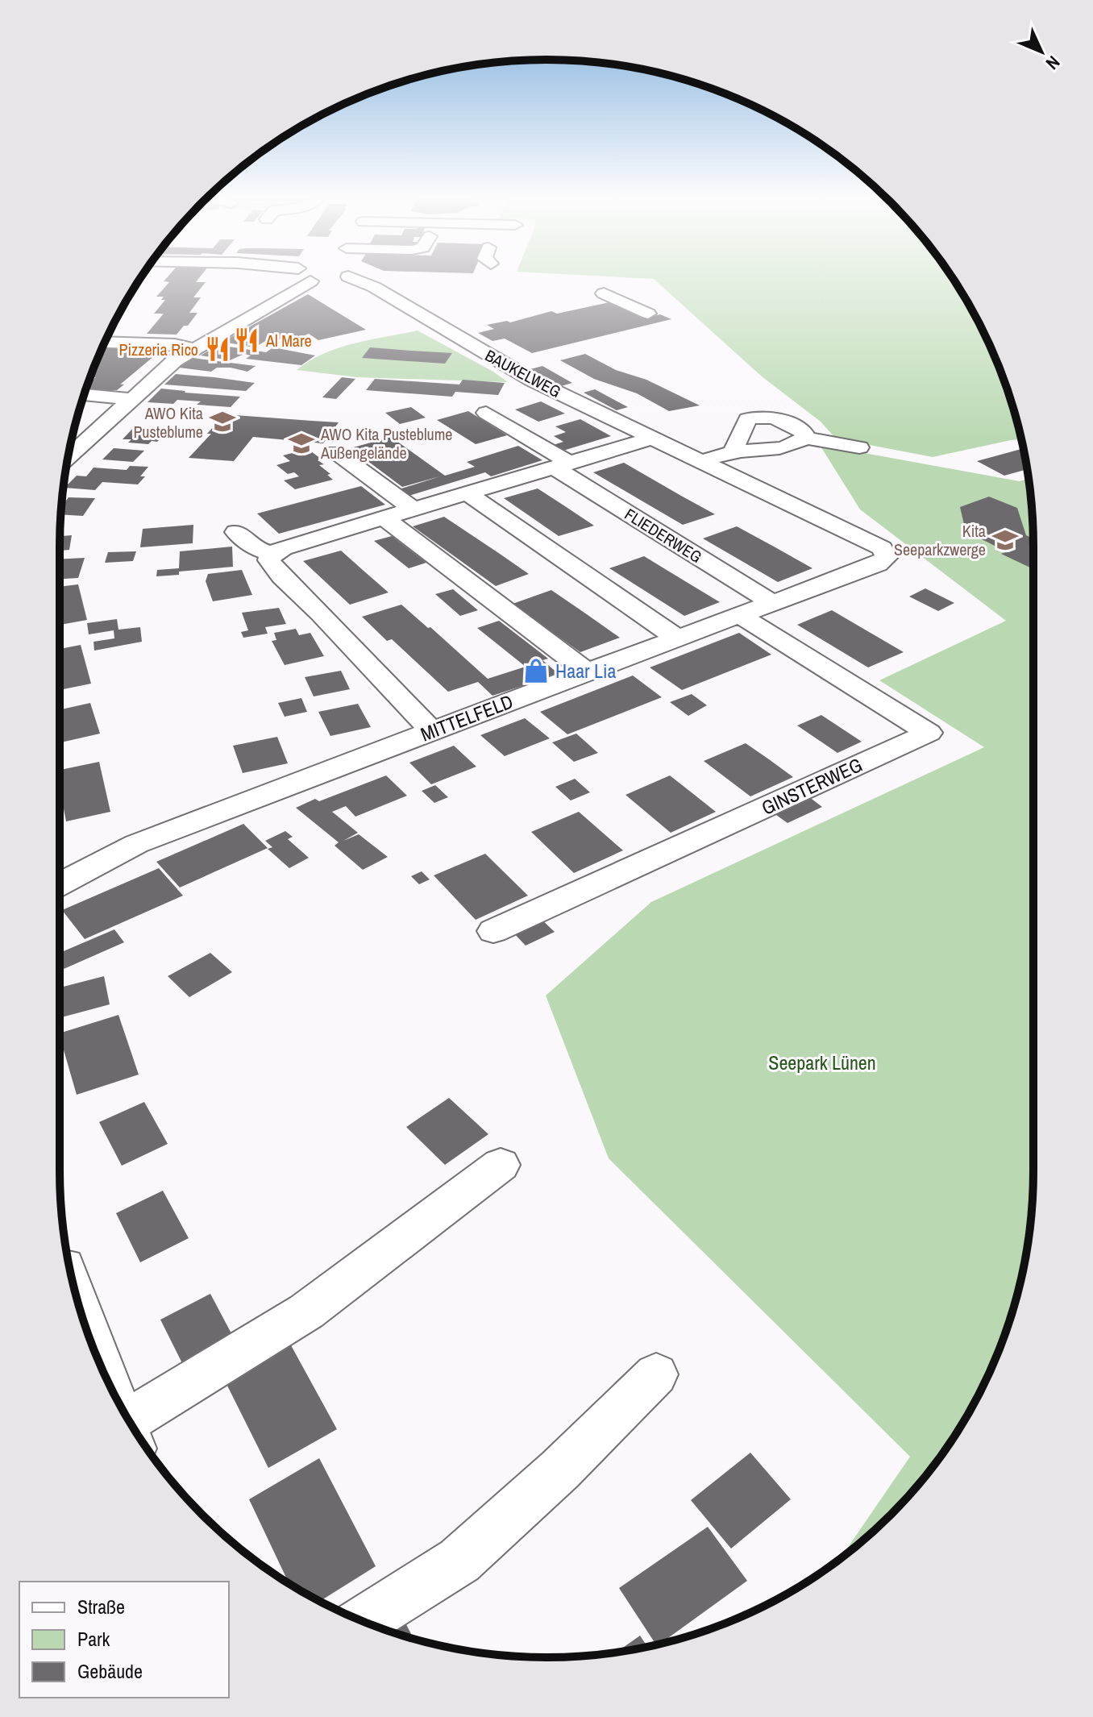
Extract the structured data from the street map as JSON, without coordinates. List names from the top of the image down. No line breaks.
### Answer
{"streets":{"street":["BAUKELWEG","FLIEDERWEG","MITTELFELD","GINSTERWEG"]},"crossings":[["BAUKELWEG","MITTELFELD"],["FLIEDERWEG","MITTELFELD"],["MITTELFELD","GINSTERWEG"]],"parks":["Seepark Lünen"],"places":{"restaurant":["Al Mare","Pizzeria Rico"],"school or university":["AWO Kita Pusteblume","AWO Kita Pusteblume Außengelände","Kita Seeparkzwerge"],"shop":["Haar Lia"]},"legend":["Straße","Park","Gebäude"],"north":"bottom right"}
